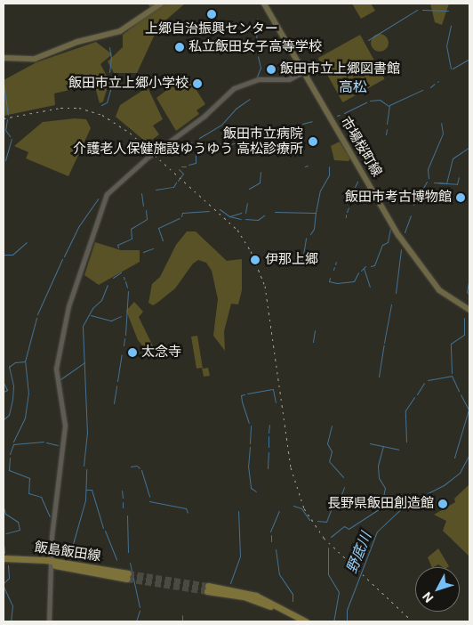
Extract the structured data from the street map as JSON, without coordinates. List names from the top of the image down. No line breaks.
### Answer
{"streets":{"main road":["市場桜町線","飯島飯田線"]},"districts":["高松"],"water":["野底川"],"places":["上郷自治振興センター","私立飯田女子高等学校","飯田市立上郷図書館","飯田市立上郷小学校","飯田市立病院 介護老人保健施設ゆうゆう 高松診療所","飯田市考古博物館","伊那上郷","太念寺","長野県飯田創造館"],"north":"bottom left"}
